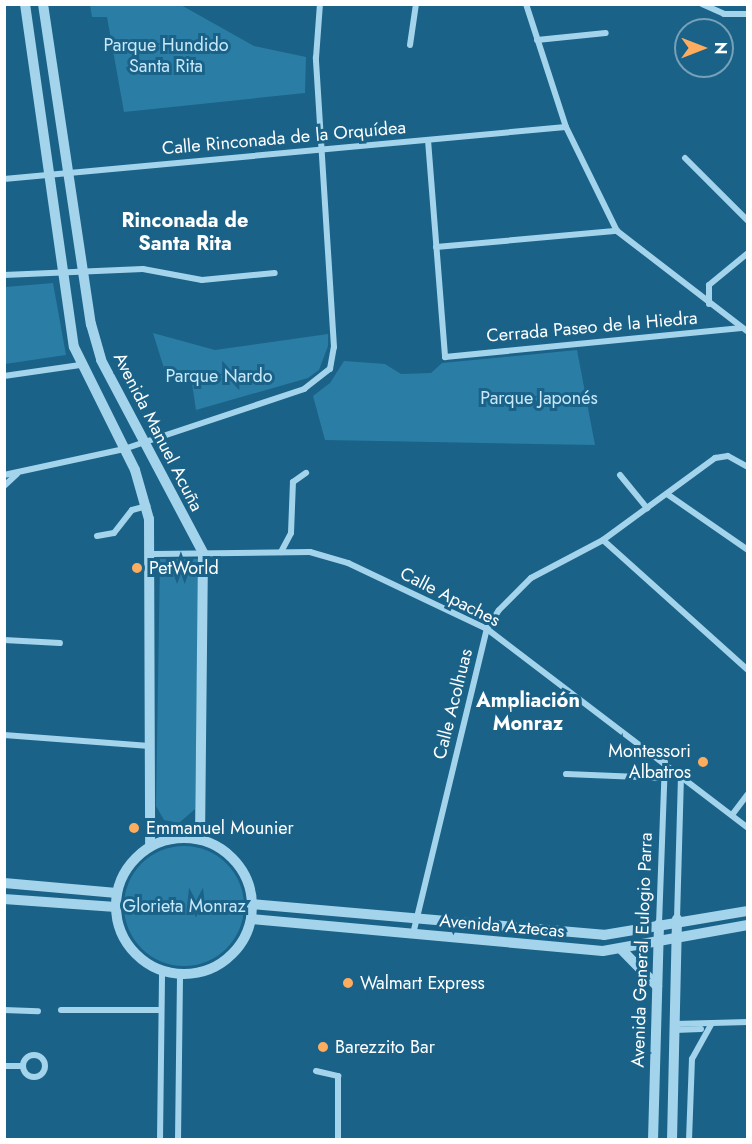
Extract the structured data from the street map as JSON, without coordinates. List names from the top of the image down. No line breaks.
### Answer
{"streets":{"street":["Calle Rinconada de la Orquídea","Cerrada Paseo de la Hiedra","Avenida Manuel Acuña","Calle Apaches","Calle Acolhuas","Avenida Aztecas","Avenida General Eulogio Parra"]},"crossings":[["Calle Rinconada de la Orquídea","Avenida Manuel Acuña"],["Avenida Manuel Acuña","Calle Apaches"],["Avenida Manuel Acuña","Avenida Aztecas"],["Calle Apaches","Calle Acolhuas"],["Calle Apaches","Avenida General Eulogio Parra"],["Calle Acolhuas","Avenida Aztecas"],["Avenida Aztecas","Avenida General Eulogio Parra"]],"districts":["Rinconada de Santa Rita","Ampliación Monraz"],"parks":["Parque Hundido Santa Rita","Parque Nardo","Parque Japonés","Glorieta Monraz"],"places":["PetWorld","Montessori Albatros","Emmanuel Mounier","Walmart Express","Barezzito Bar"],"north":"right"}
